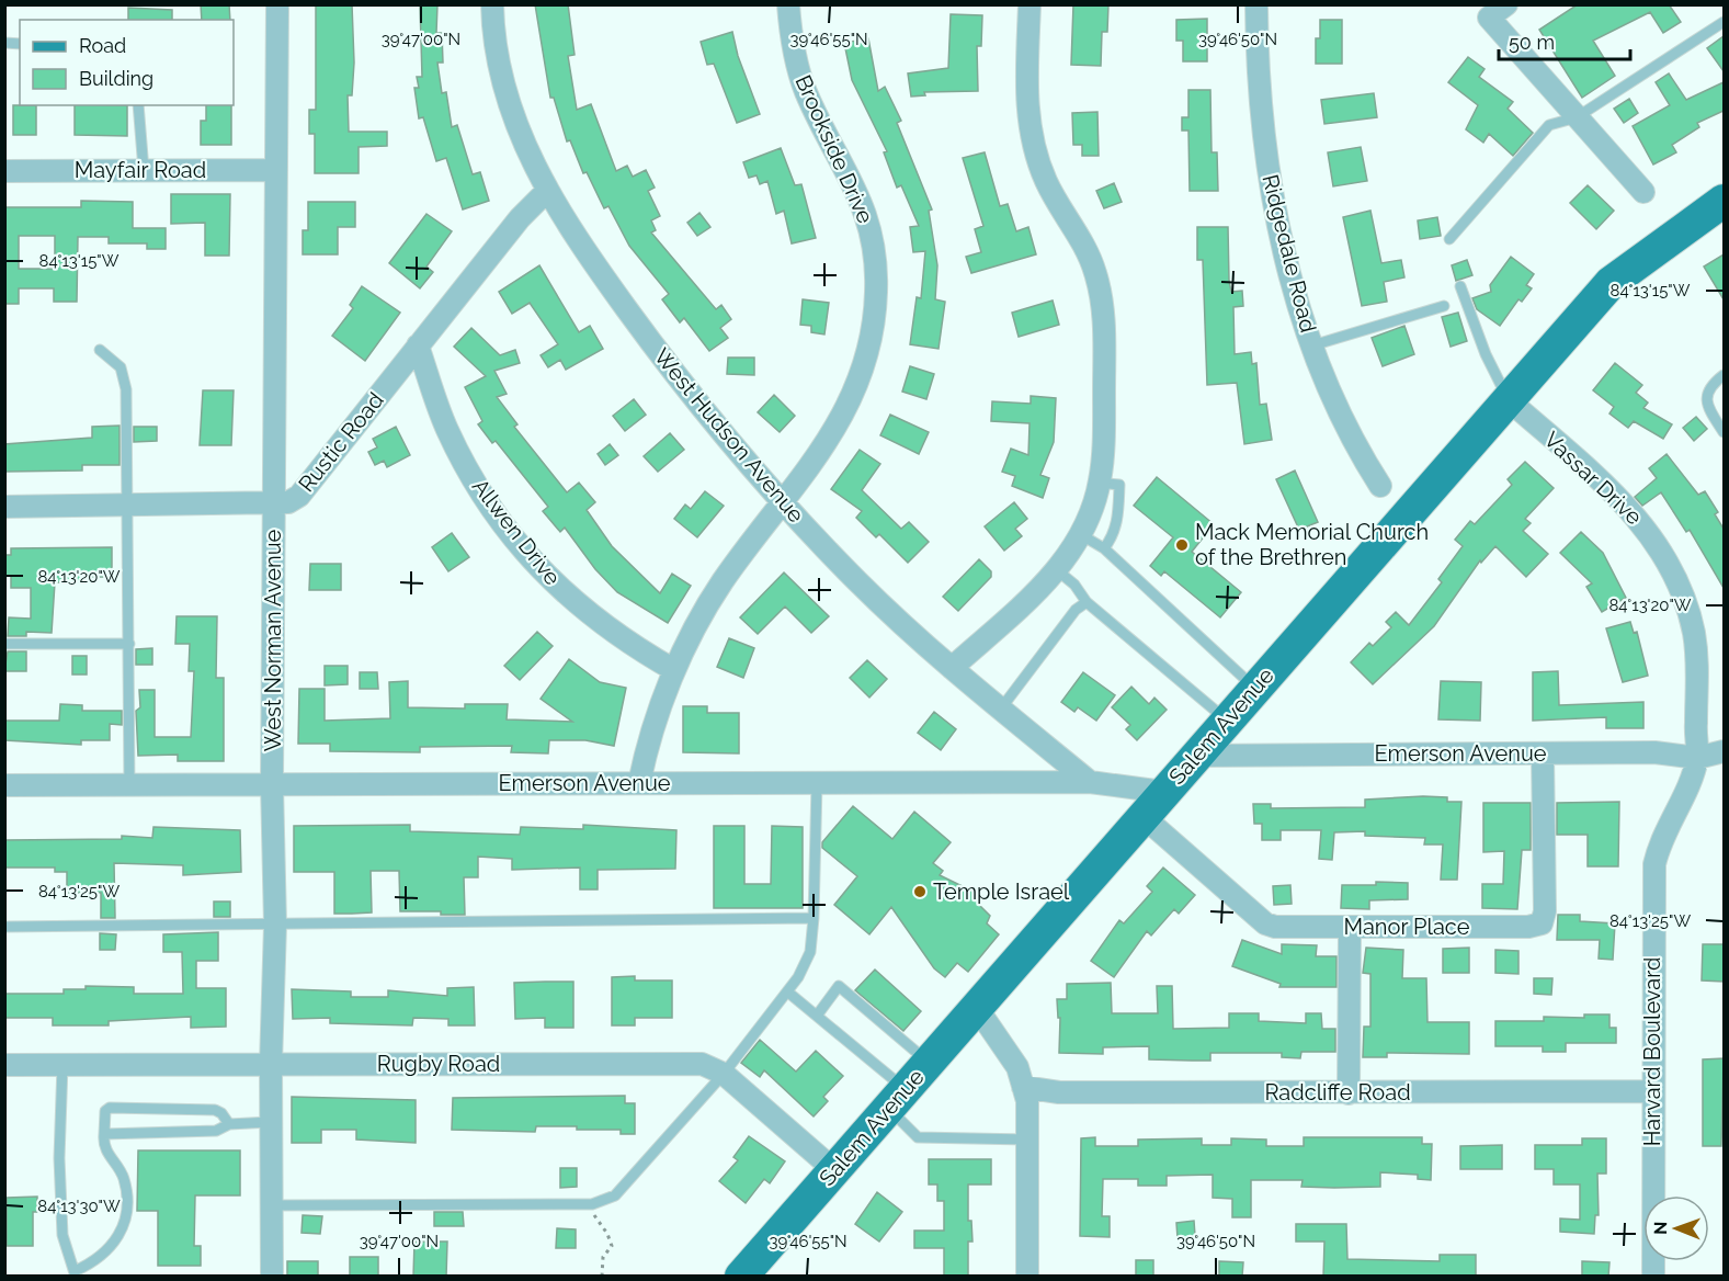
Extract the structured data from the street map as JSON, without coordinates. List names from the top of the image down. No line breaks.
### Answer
{"streets":{"main road":["Salem Avenue"],"street":["Brookside Drive","Mayfair Road","Ridgedale Road","West Hudson Avenue","Rustic Road","Vassar Drive","Allwen Drive","West Norman Avenue","Emerson Avenue","Manor Place","Harvard Boulevard","Rugby Road","Radcliffe Road"]},"crossings":[["Brookside Drive","West Hudson Avenue"],["Brookside Drive","Allwen Drive"],["Brookside Drive","Emerson Avenue"],["Mayfair Road","West Norman Avenue"],["West Hudson Avenue","Rustic Road"],["West Hudson Avenue","Emerson Avenue"],["Rustic Road","Allwen Drive"],["Rustic Road","West Norman Avenue"],["Vassar Drive","Salem Avenue"],["Vassar Drive","Emerson Avenue"],["Vassar Drive","Harvard Boulevard"],["West Norman Avenue","Emerson Avenue"],["West Norman Avenue","Rugby Road"],["Salem Avenue","Emerson Avenue"],["Salem Avenue","Manor Place"],["Salem Avenue","Rugby Road"],["Emerson Avenue","Manor Place"],["Emerson Avenue","Harvard Boulevard"],["Harvard Boulevard","Radcliffe Road"]],"places":["Mack Memorial Church of the Brethren","Temple Israel"],"legend":["Road","Building"],"scale_bar":"50 m","north":"left","coordinates":["39°47'00\"N","39°46'55\"N","39°46'50\"N","84°13'15\"W","84°13'20\"W","84°13'25\"W","84°13'30\"W"]}
